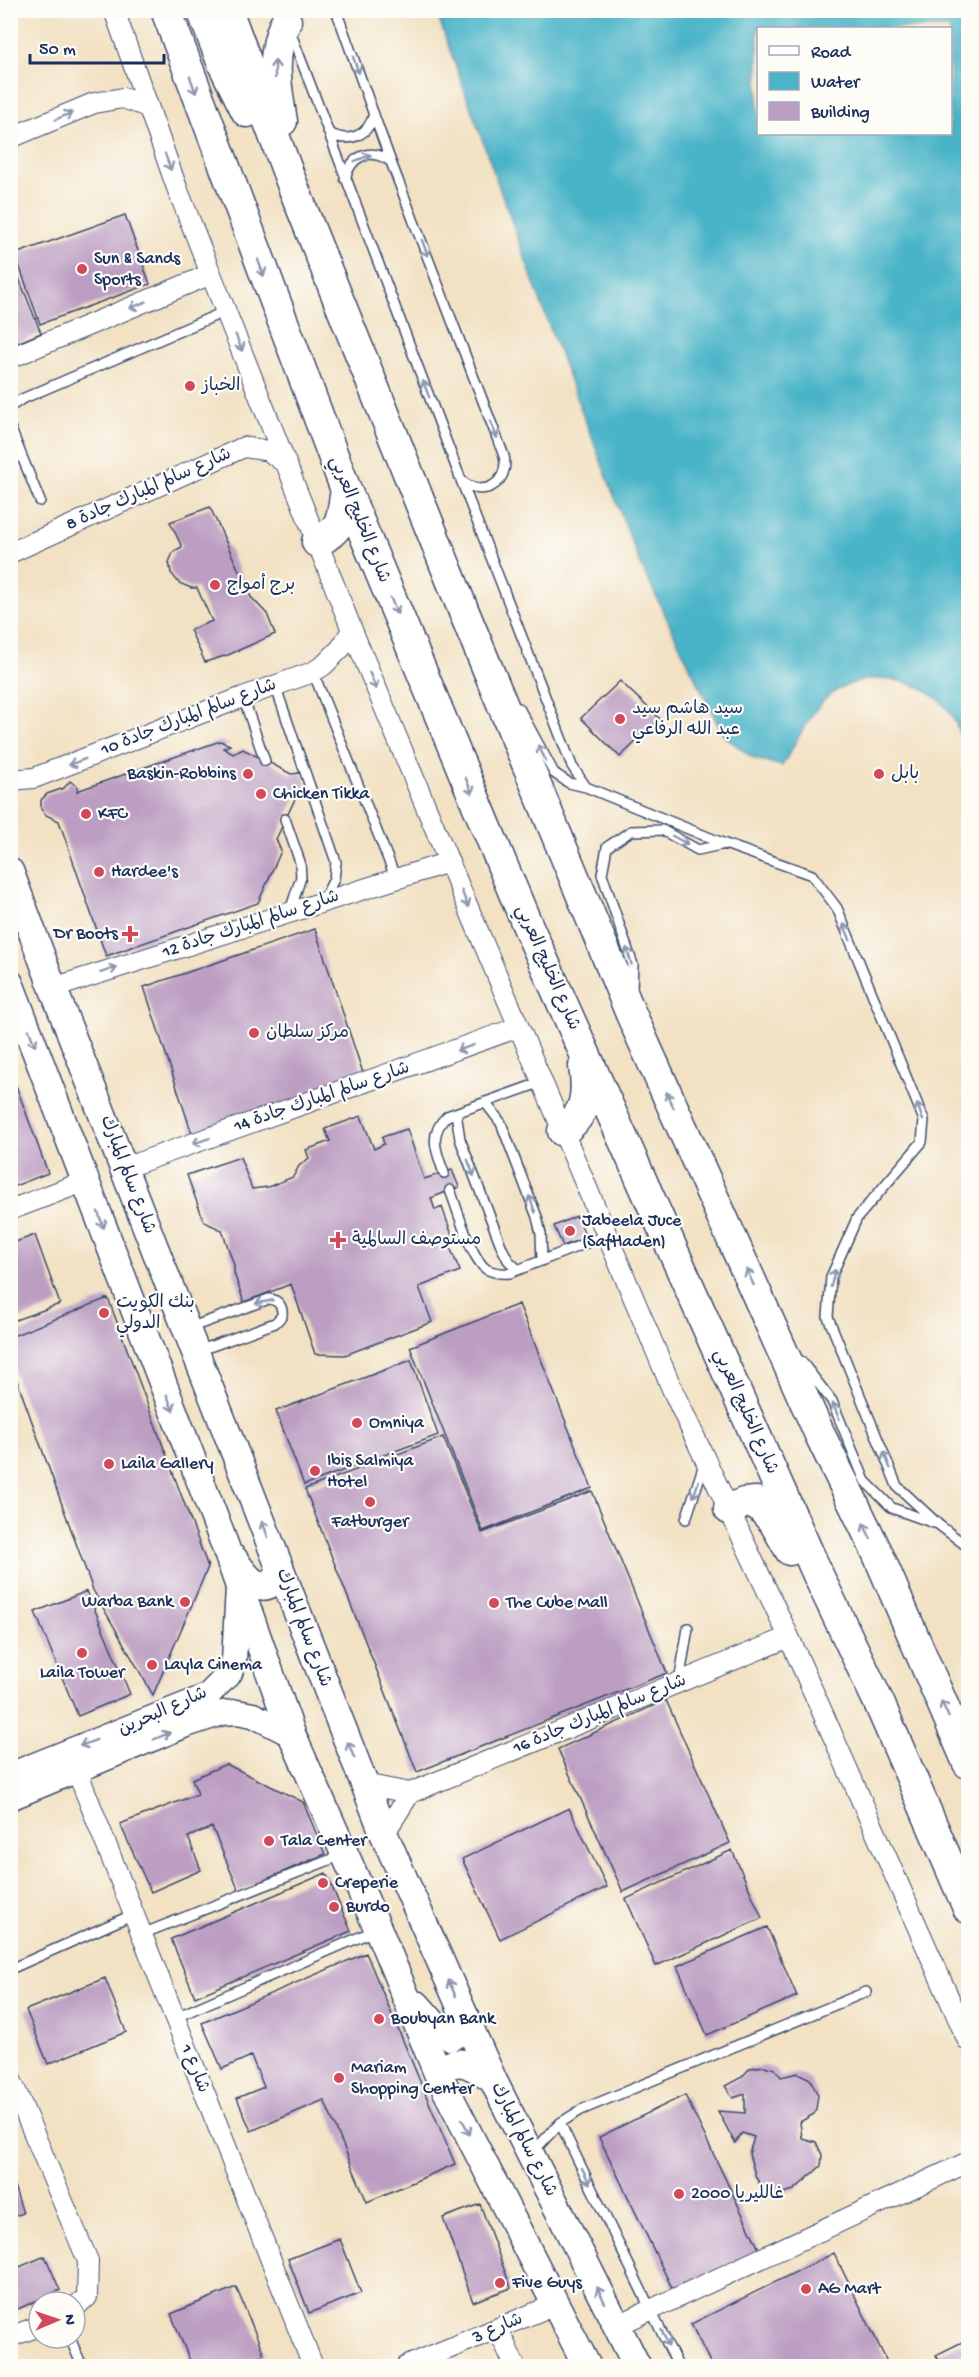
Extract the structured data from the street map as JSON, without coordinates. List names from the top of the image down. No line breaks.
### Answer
{"streets":{"main road":["شارع الخليج العربي","شارع سالم المبارك"],"street":["شارع سالم المبارك جادة 8","شارع سالم المبارك جادة 10","شارع سالم المبارك جادة 12","شارع سالم المبارك جادة 14","شارع البحرين","شارع سالم المبارك جادة 16","شارع 1","شارع 3"]},"crossings":[["شارع سالم المبارك جادة 12","شارع سالم المبارك"],["شارع سالم المبارك جادة 14","شارع سالم المبارك"],["شارع البحرين","شارع 1"]],"one_way":["شارع سالم المبارك جادة 10","شارع سالم المبارك جادة 12","شارع سالم المبارك جادة 14"],"places":{"other":["Sun & Sands Sports","الخباز","برج أمواج","سيد هاشم سيد عبد الله الرفاعي","Baskin-Robbins","بابل","Chicken Tikka","KFC","Hardee's","مركز سلطان","Jabeela Juce (Saftladen)","بنك الكويت الدولي","Omniya","Laila Gallery","Ibis Salmiya Hotel","Fatburger","Warba Bank","The Cube Mall","Laila Tower","Layla Cinema","Tala Center","Creperie","Burdo","Boubyan Bank","Mariam Shopping Center","غالليريا 2000","Five Guys","AG Mart"],"health":["Dr Boots","مستوصف السالمية"]},"legend":["Road","Water","Building"],"scale_bar":"50 m","north":"right"}
